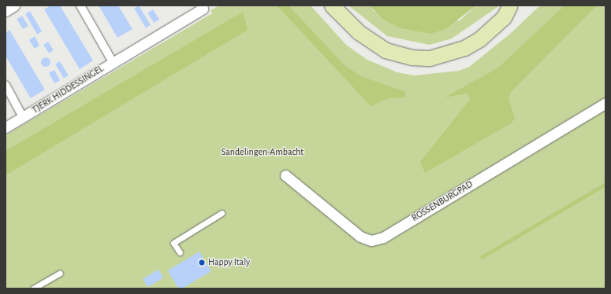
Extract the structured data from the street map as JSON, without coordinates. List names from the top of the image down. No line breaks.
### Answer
{"streets":{"street":["TJERK HIDDESSINGEL","ROSSENBURGPAD"]},"parks":["Sandelingen-Ambacht"],"places":["Happy Italy"]}
